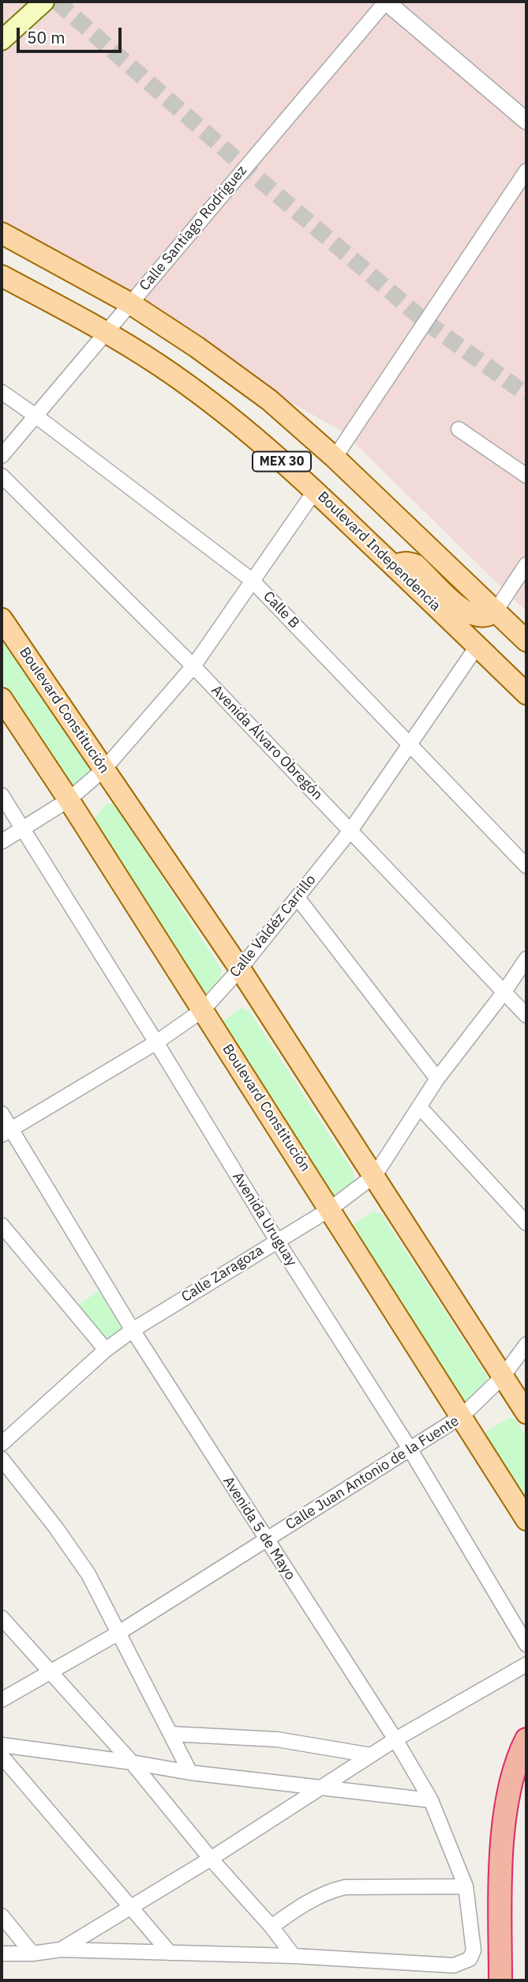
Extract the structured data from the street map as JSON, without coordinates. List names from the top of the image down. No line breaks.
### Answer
{"streets":{"main road":["MEX 30","Boulevard Independencia","Boulevard Constitución"],"street":["Calle Santiago Rodríguez","Calle B","Avenida Álvaro Obregón","Calle Valdéz Carrillo","Avenida Uruguay","Calle Zaragoza","Calle Juan Antonio de la Fuente","Avenida 5 de Mayo"]},"crossings":[["Calle Santiago Rodríguez","MEX 30"],["Calle Santiago Rodríguez","Boulevard Independencia"],["Calle Santiago Rodríguez","Calle B"],["Boulevard Independencia","Calle Valdéz Carrillo"],["Calle B","Calle Valdéz Carrillo"],["Boulevard Constitución","Calle Valdéz Carrillo"],["Boulevard Constitución","Calle Zaragoza"],["Boulevard Constitución","Calle Juan Antonio de la Fuente"],["Avenida Álvaro Obregón","Calle Valdéz Carrillo"],["Avenida Álvaro Obregón","Calle Zaragoza"],["Calle Valdéz Carrillo","Avenida Uruguay"],["Calle Valdéz Carrillo","Avenida 5 de Mayo"],["Avenida Uruguay","Calle Zaragoza"],["Avenida Uruguay","Calle Juan Antonio de la Fuente"],["Calle Zaragoza","Avenida 5 de Mayo"],["Calle Juan Antonio de la Fuente","Avenida 5 de Mayo"]],"scale_bar":"50 m"}
